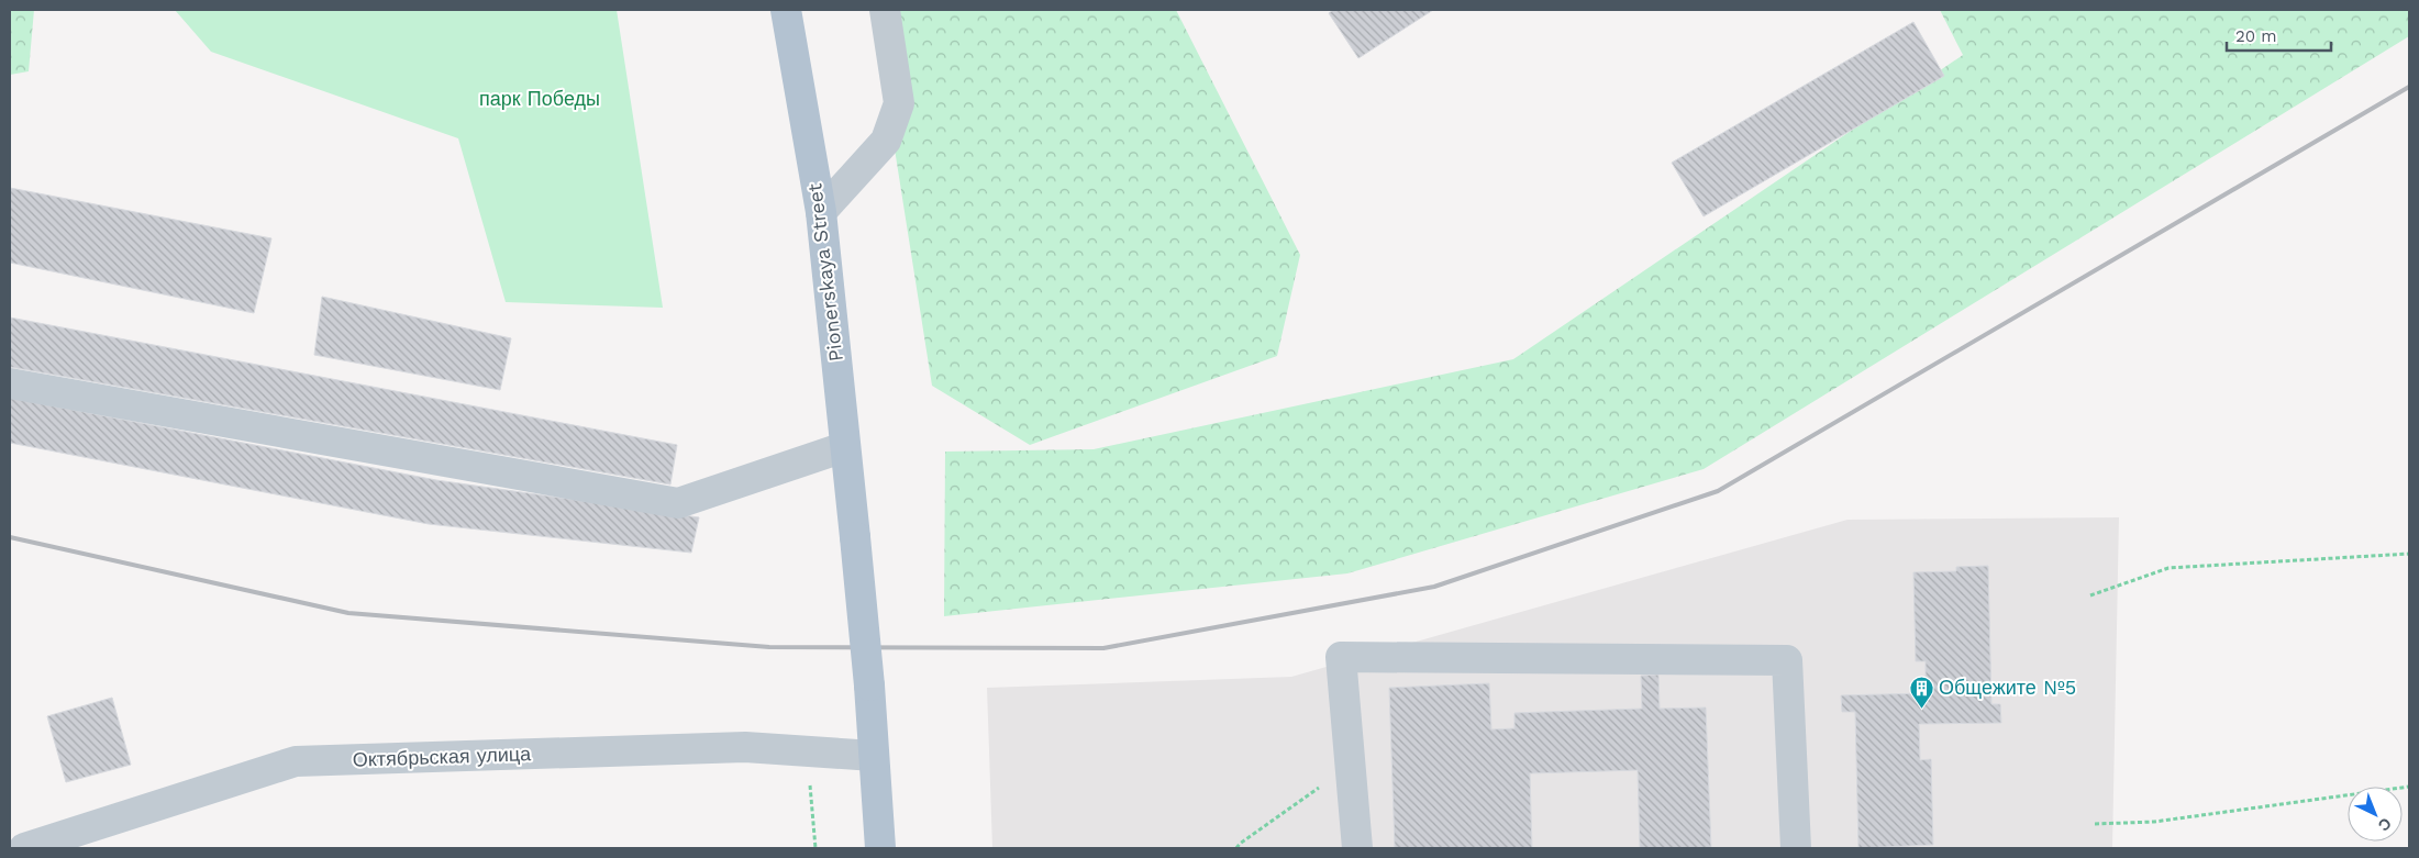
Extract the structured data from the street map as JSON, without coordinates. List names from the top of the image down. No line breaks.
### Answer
{"streets":{"main road":["Pionerskaya Street"],"street":["Октябрьская улица"]},"crossings":[["Pionerskaya Street","Октябрьская улица"]],"parks":["парк Победы"],"places":{"building":["Общежите №5"]},"scale_bar":"20 m","north":"bottom right"}
